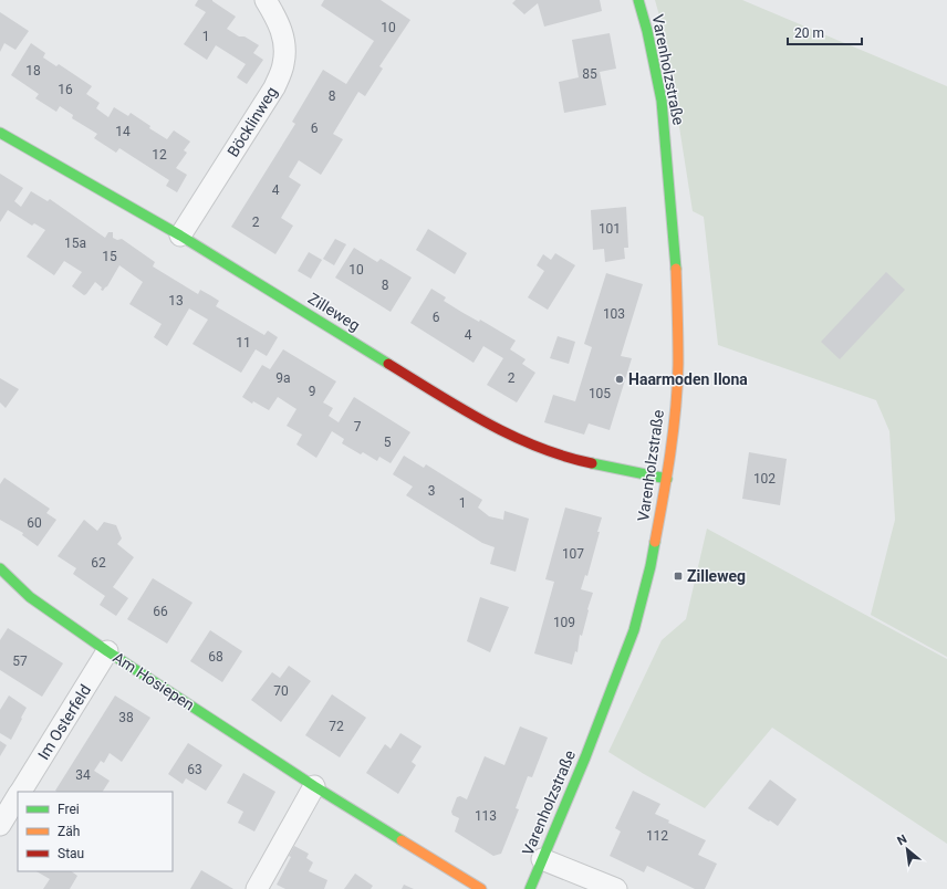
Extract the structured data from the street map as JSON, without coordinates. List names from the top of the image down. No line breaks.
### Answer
{"streets":{"street":["Varenholzstraße","Böcklinweg","Zilleweg","Am Hosiepen","Im Osterfeld"]},"crossings":[["Varenholzstraße","Zilleweg"],["Böcklinweg","Zilleweg"],["Am Hosiepen","Im Osterfeld"]],"places":{"other":["Haarmoden Ilona"],"transit":["Zilleweg"]},"house_numbers":["10","1","18","85","16","8","6","14","12","4","2","101","15a","15","10","8","13","103","6","4","11","9a","2","9","105","7","5","102","3","1","60","107","62","66","109","68","57","70","38","72","63","34","113","112"],"legend":["Frei","Zäh","Stau"],"scale_bar":"20 m","north":"top left"}
